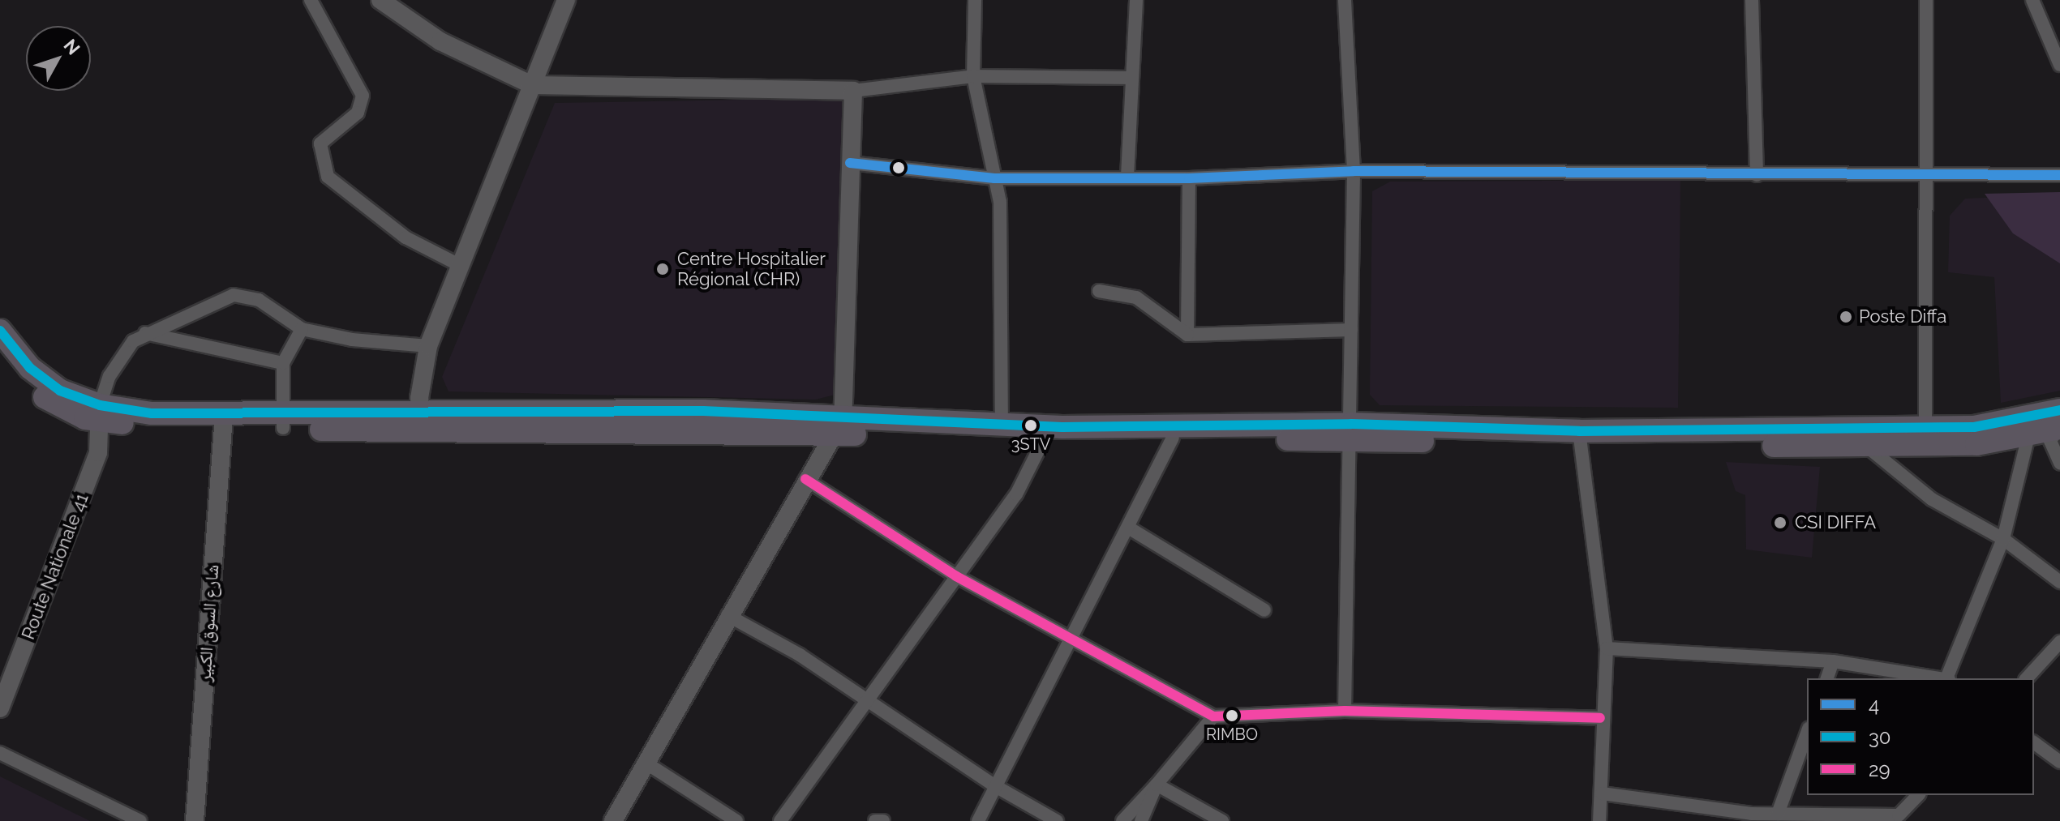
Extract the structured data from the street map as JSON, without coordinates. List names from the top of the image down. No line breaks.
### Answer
{"streets":{"street":["Route Nationale 41","شارع السوق الكبير"]},"places":["Centre Hospitalier Régional (CHR)","Poste Diffa","3STV","CSI DIFFA","RIMBO"],"lines":["transit line 4","transit line 30","transit line 29"],"legend":["4","30","29"],"north":"top right"}
